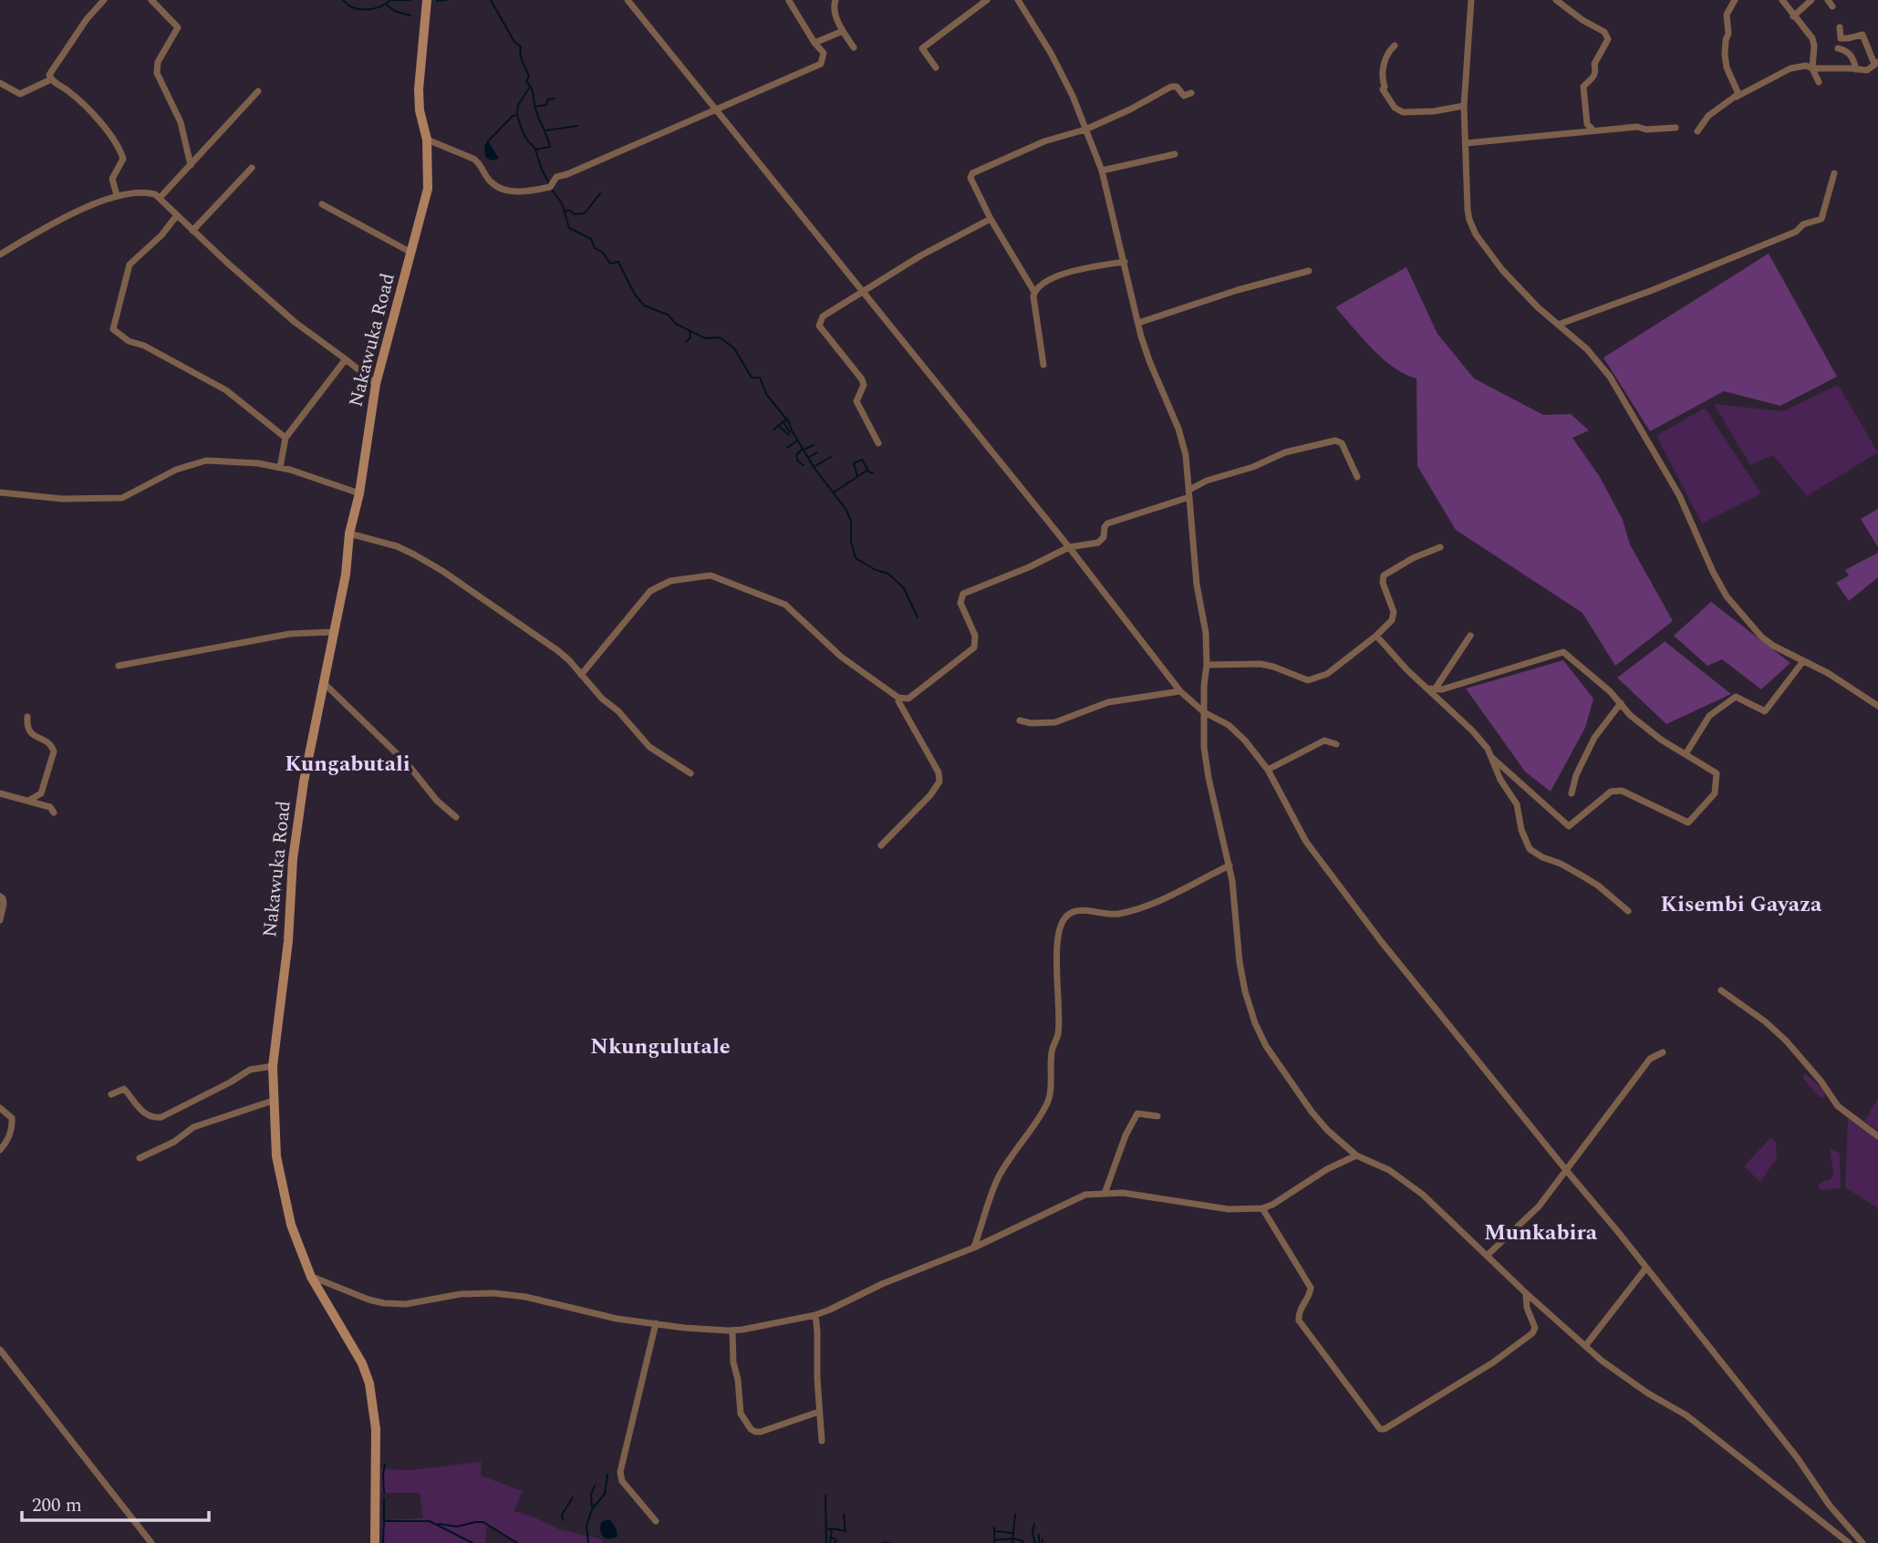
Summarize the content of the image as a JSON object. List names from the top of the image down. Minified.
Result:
{"streets":{"main road":["Nakawuka Road"]},"districts":["Kungabutali","Kisembi Gayaza","Nkungulutale","Munkabira"],"scale_bar":"200 m"}
